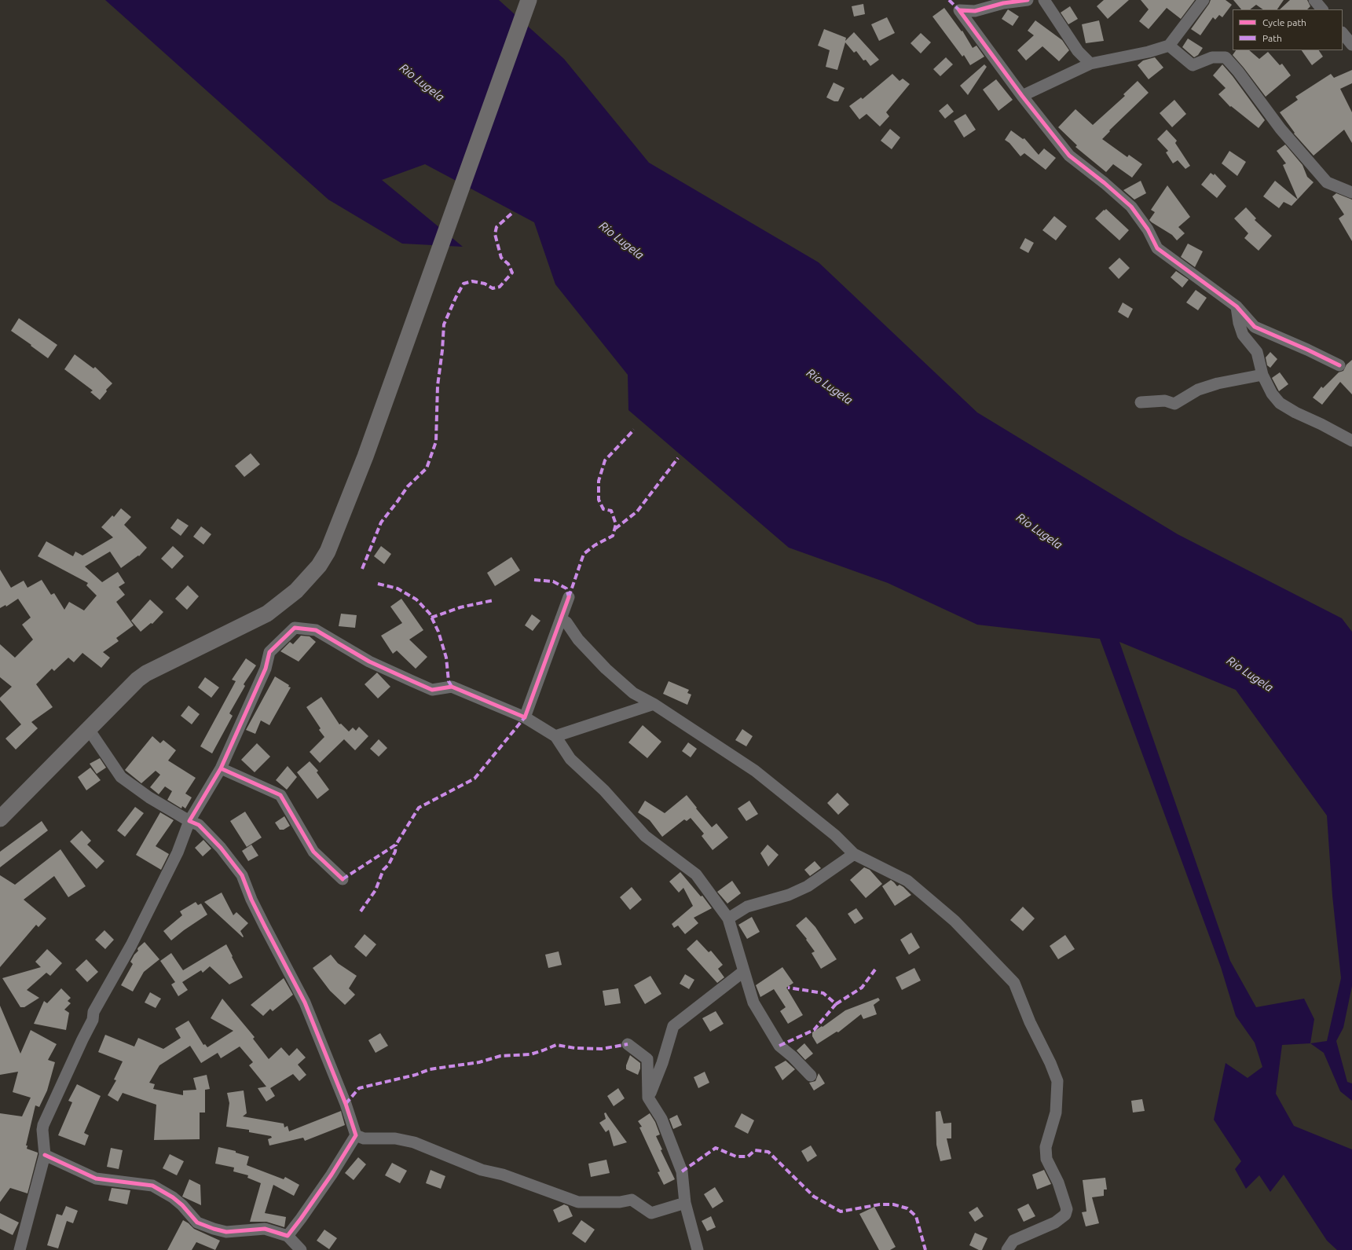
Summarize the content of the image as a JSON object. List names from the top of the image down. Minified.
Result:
{"water":["Rio Lugela"],"legend":["Cycle path","Path"]}
